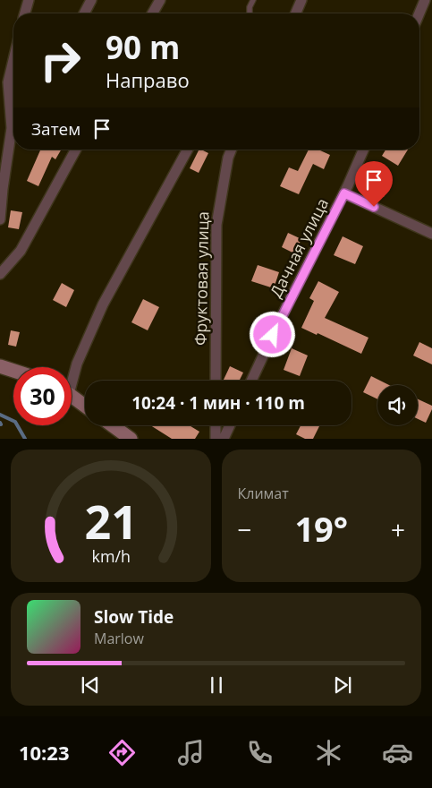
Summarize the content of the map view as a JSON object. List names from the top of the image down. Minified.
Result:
{"streets":{"street":["Дачная улица","Фруктовая улица"]},"page":{"turn":["90 m","Направо"],"then":"Затем","limit":"30","trip":"10:24 · 1 мин · 110 m","tile":"Климат","heat":["−","19°","+"],"song":["Slow Tide","Marlow"],"tabs":"10:23","gauge":["21","km/h"]}}
